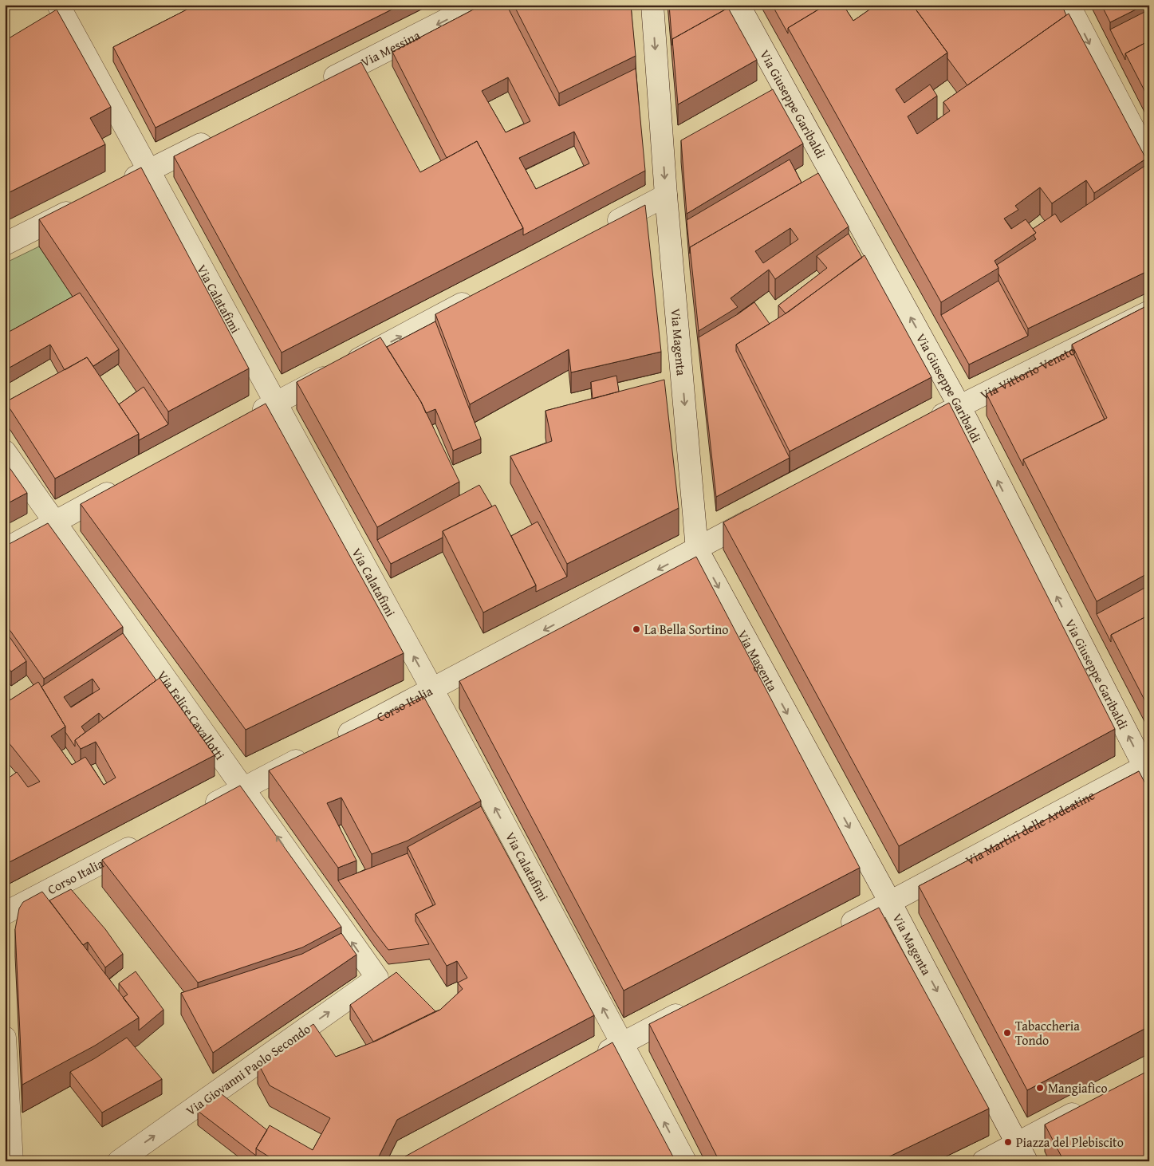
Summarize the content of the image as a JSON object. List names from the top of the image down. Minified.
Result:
{"streets":{"street":["Via Messina","Via Giuseppe Garibaldi","Via Calatafimi","Via Magenta","Via Vittorio Veneto","Corso Italia","Via Felice Cavallotti","Via Martiri delle Ardeatine","Via Giovanni Paolo Secondo"]},"crossings":[["Via Giuseppe Garibaldi","Via Vittorio Veneto"],["Via Giuseppe Garibaldi","Via Martiri delle Ardeatine"],["Via Calatafimi","Corso Italia"],["Via Magenta","Corso Italia"],["Via Magenta","Via Martiri delle Ardeatine"],["Via Felice Cavallotti","Via Giovanni Paolo Secondo"]],"one_way":["Via Messina","Via Giuseppe Garibaldi","Via Calatafimi","Via Magenta","Corso Italia","Via Felice Cavallotti","Via Giovanni Paolo Secondo"],"places":["La Bella Sortino","Tabaccheria Tondo","Mangiafico","Piazza del Plebiscito"]}
